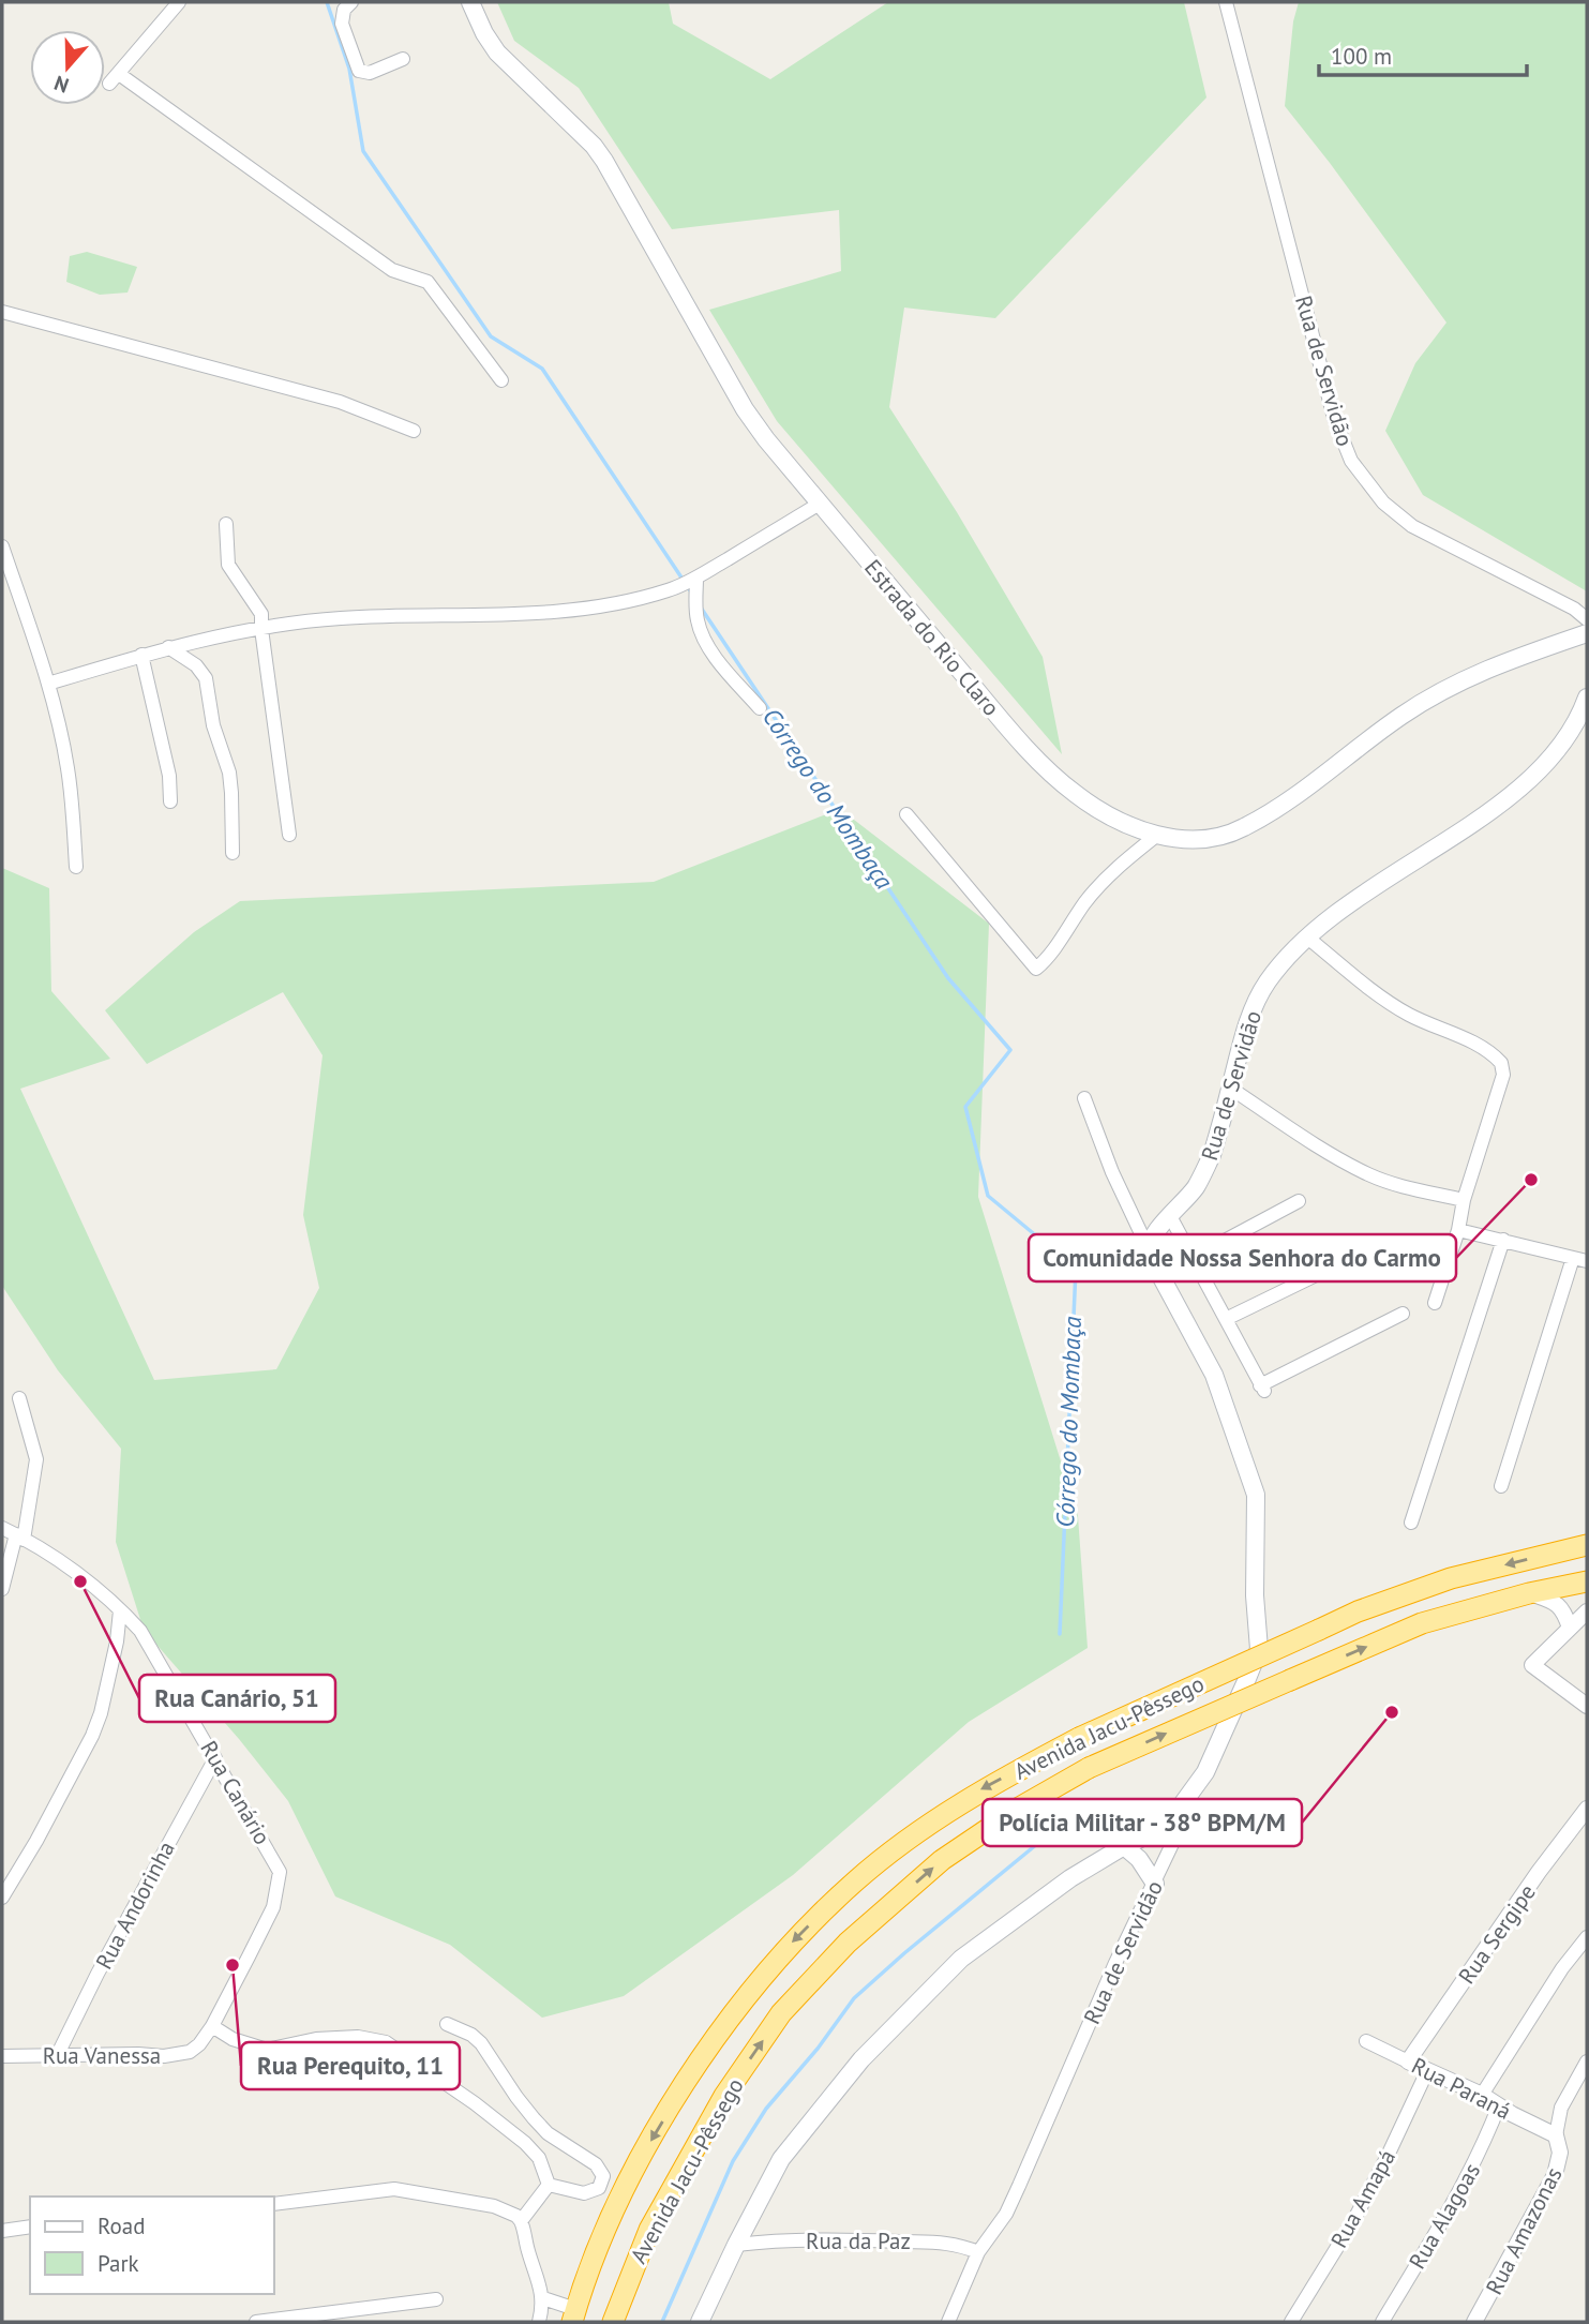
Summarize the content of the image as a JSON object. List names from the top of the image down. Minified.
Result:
{"streets":{"highway":["Avenida Jacu-Pêssego"],"main road":["Rua de Servidão","Estrada do Rio Claro"],"street":["Rua Canário","Rua Andorinha","Rua Sergipe","Rua Vanessa","Rua Paraná","Rua Amapá","Rua Alagoas","Rua Amazonas","Rua da Paz"]},"crossings":[["Rua de Servidão","Rua da Paz"],["Rua Canário","Rua Andorinha"],["Rua Canário","Rua Vanessa"],["Rua Andorinha","Rua Vanessa"],["Rua Sergipe","Rua Paraná"],["Rua Paraná","Rua Amapá"],["Rua Paraná","Rua Alagoas"],["Rua Paraná","Rua Amazonas"]],"water":["Córrego do Mombaça"],"places":["Comunidade Nossa Senhora do Carmo","Rua Canário, 51","Polícia Militar - 38º BPM/M","Rua Perequito, 11"],"legend":["Road","Park"],"scale_bar":"100 m","north":"bottom"}
